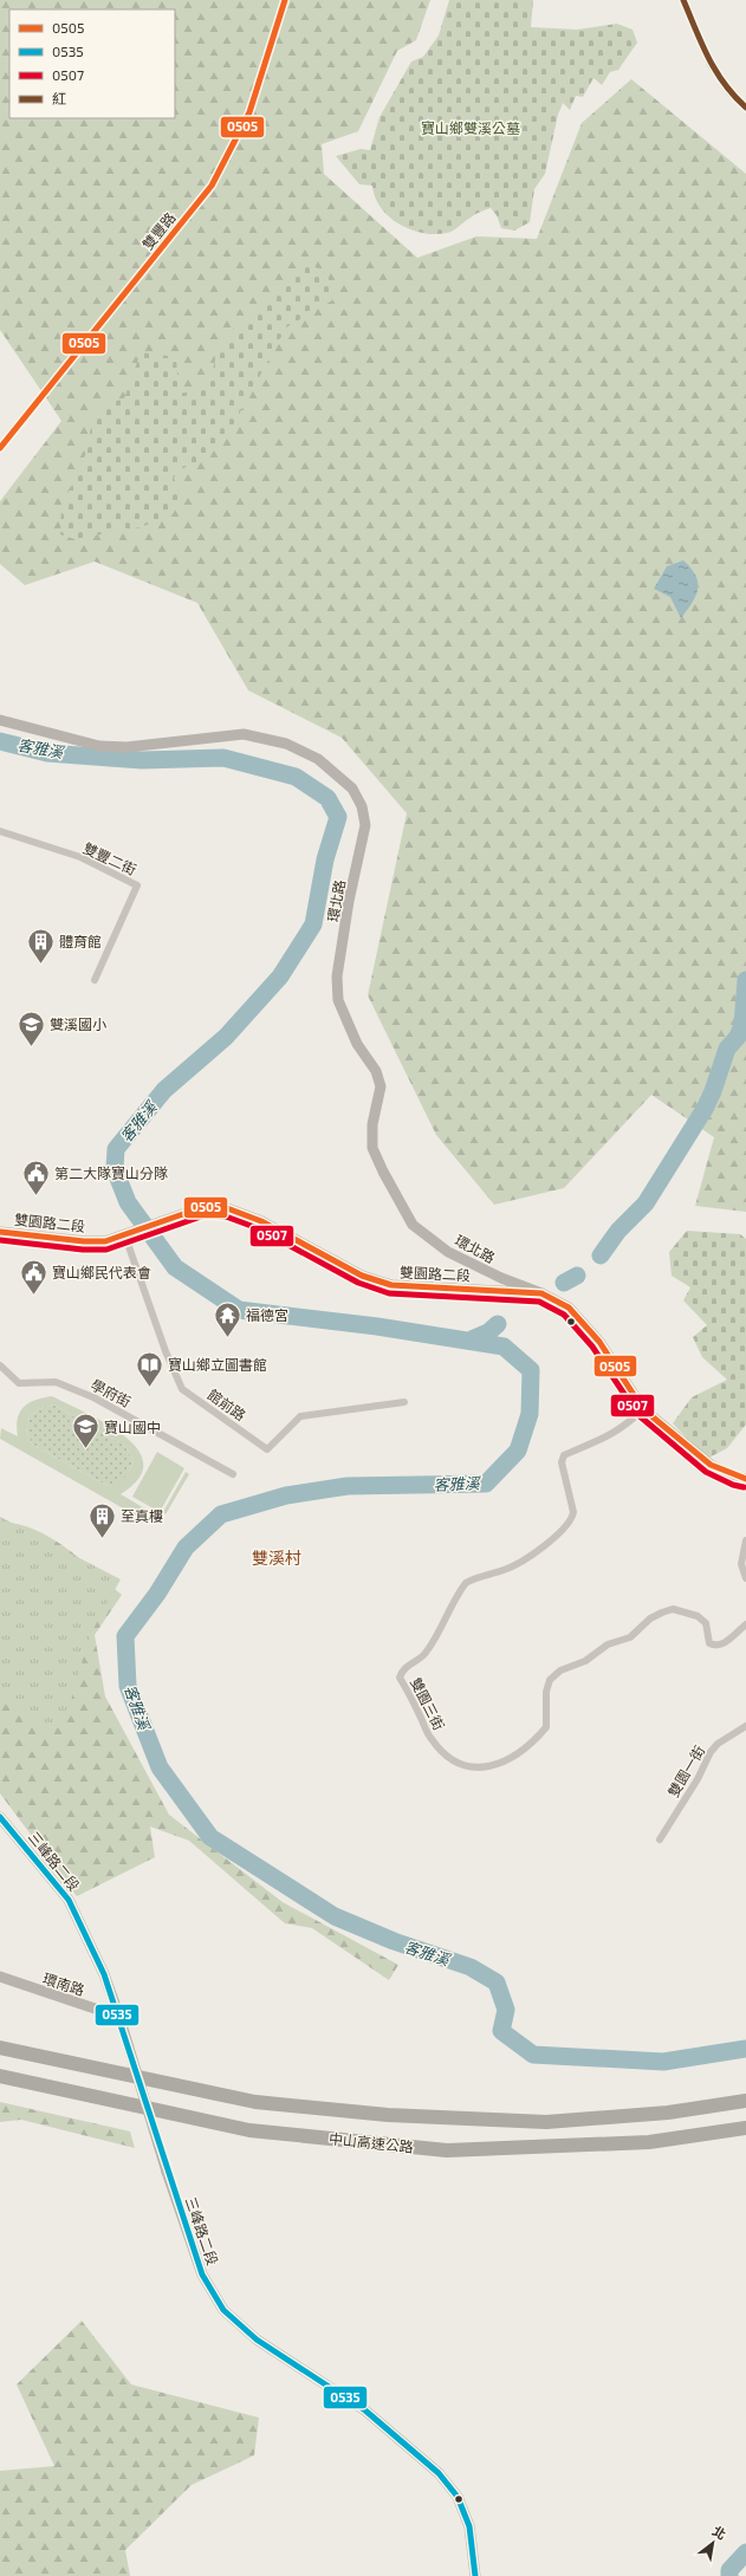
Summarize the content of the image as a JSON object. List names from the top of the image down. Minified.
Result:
{"streets":{"highway":["中山高速公路"],"street":["雙豐路","雙豐二街","環北路","雙園路二段","學府街","館前路","雙園三街","雙園一街","三峰路二段","環南路"]},"crossings":[["環北路","雙園路二段"],["雙園路二段","館前路"],["雙園路二段","雙園三街"],["三峰路二段","環南路"]],"districts":["雙溪村"],"water":["客雅溪"],"parks":["寶山鄉雙溪公墓"],"places":{"building":["體育館","至真樓"],"school or university":["雙溪國小","寶山國中"],"public building":["第二大隊寶山分隊","寶山鄉民代表會"],"temple":["福德宮"],"library":["寶山鄉立圖書館"]},"lines":["transit line 0505","transit line 紅","transit line 0507","transit line 0535"],"legend":["0505","0535","0507","紅"],"north":"top right"}
